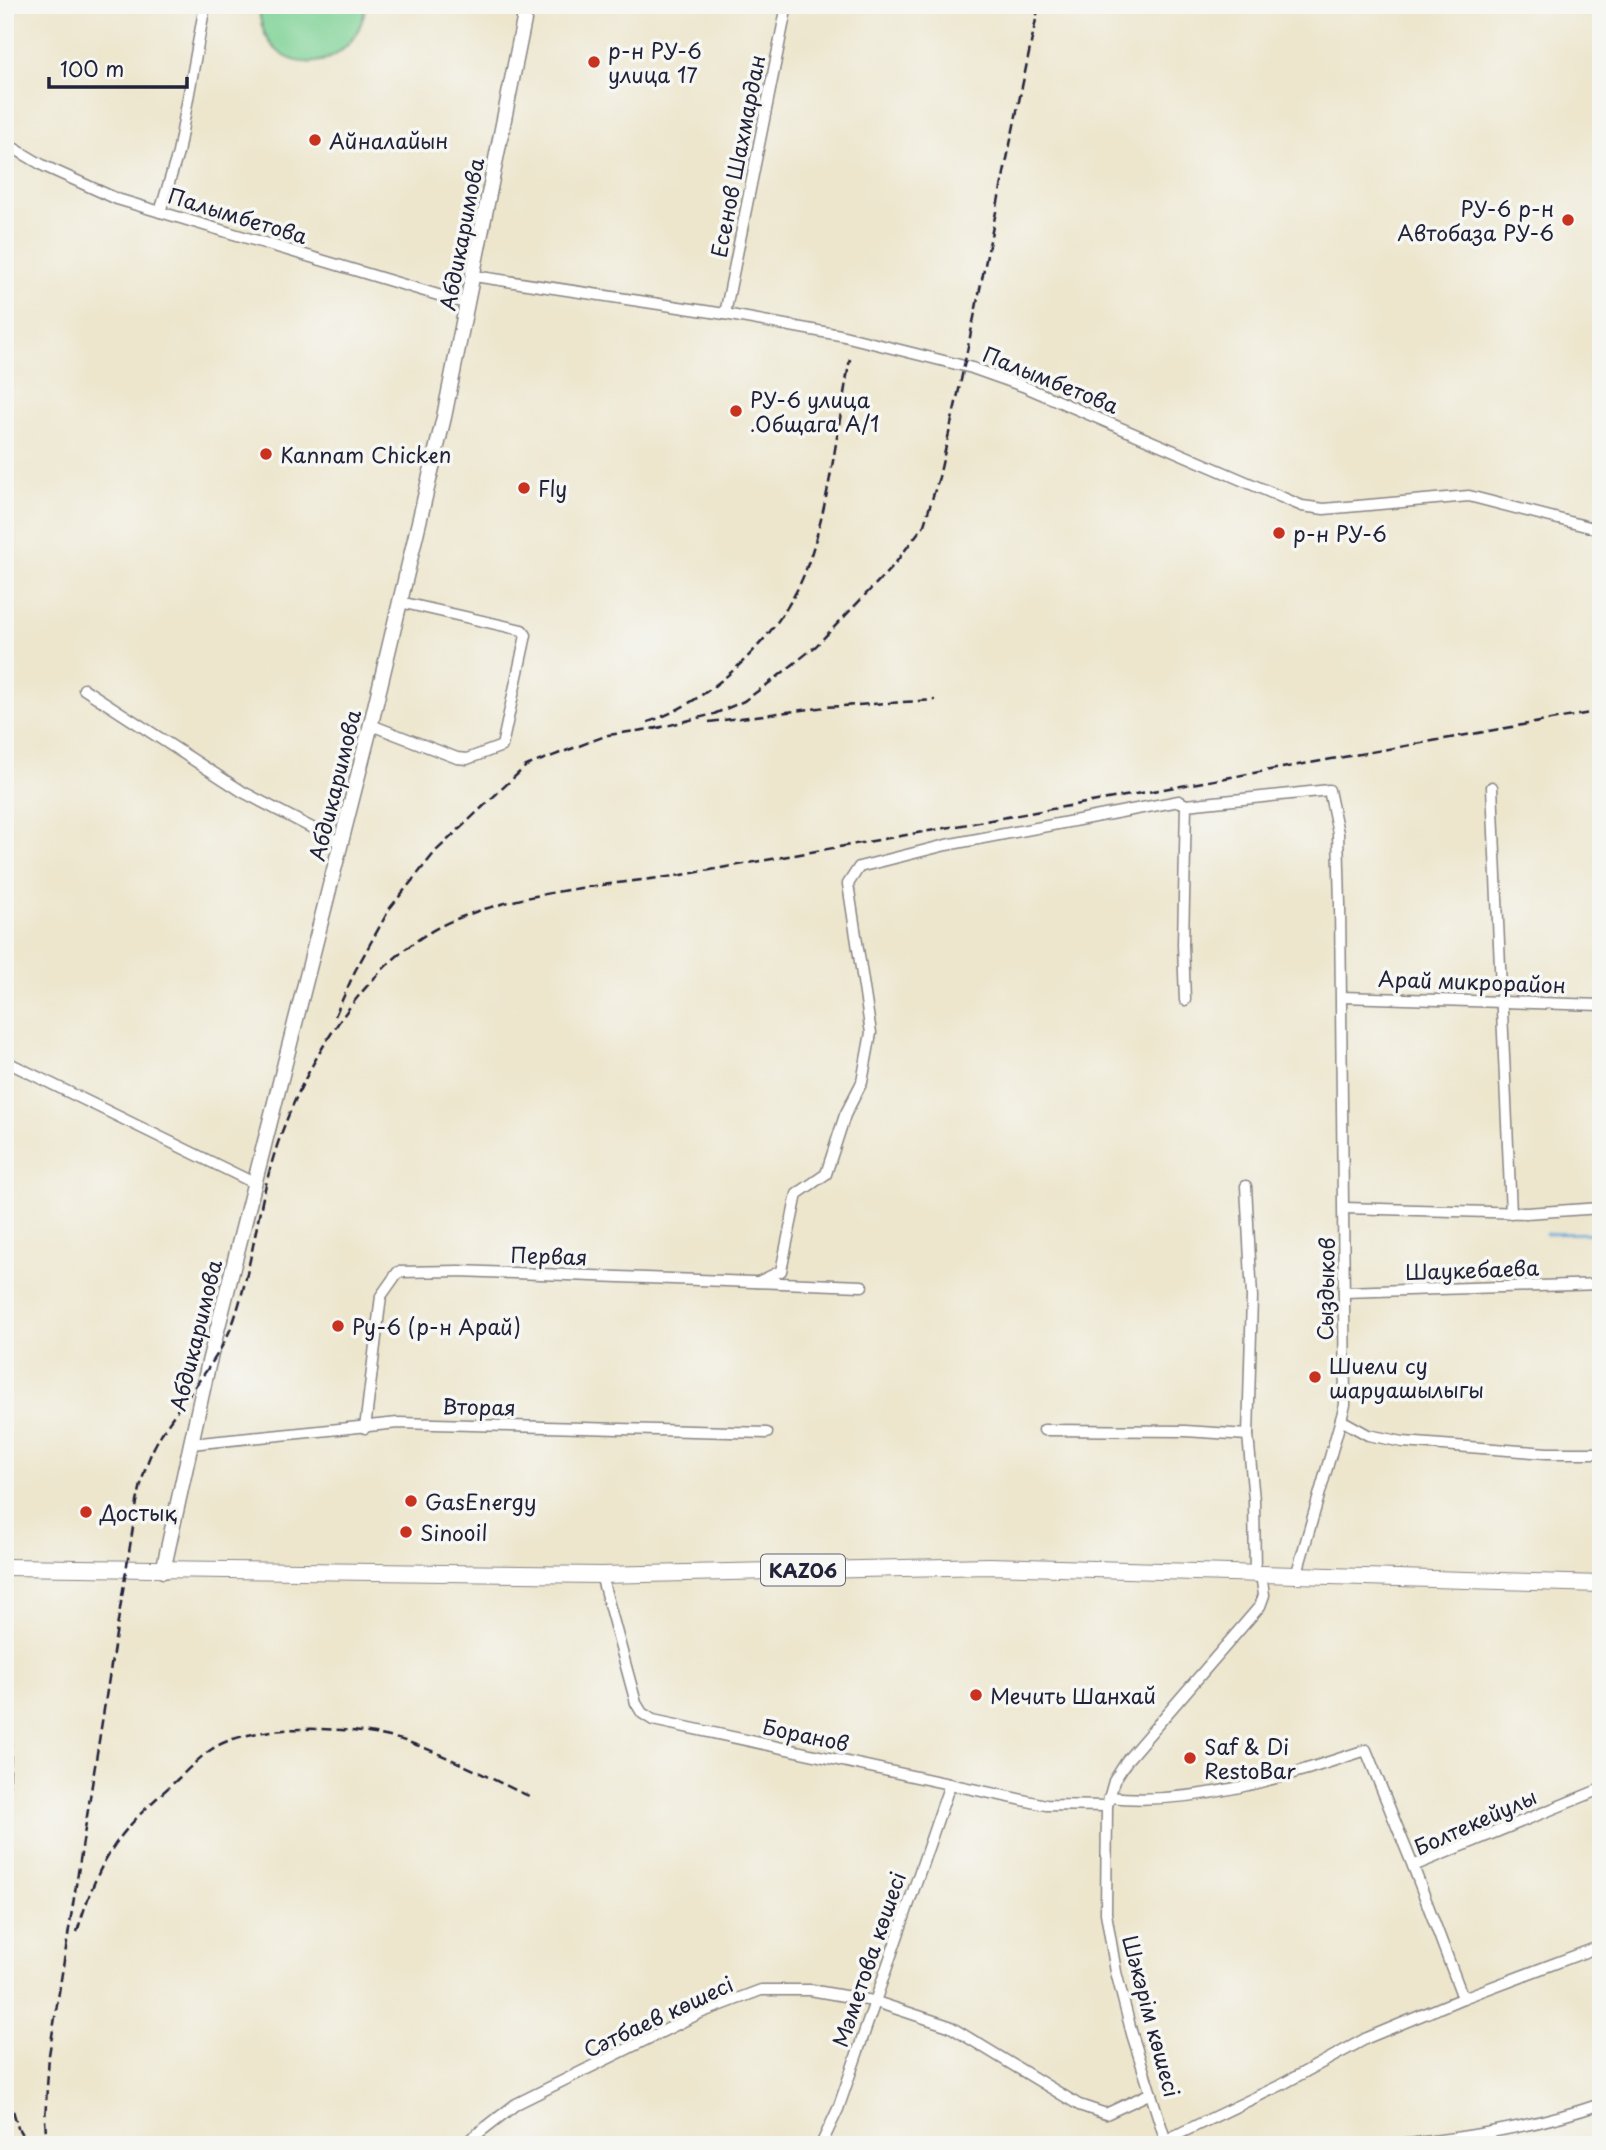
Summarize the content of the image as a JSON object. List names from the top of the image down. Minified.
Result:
{"streets":{"main road":["Абдикаримова","KАZ06"],"street":["Есенов Шахмардан","Палымбетова","Арай микрорайон","Первая","Шаукебаева","Сыздыков","Вторая","Боранов","Болтекейулы","Мәметова көшесі","Сәтбаев көшесі","Шәкәрім көшесі"]},"crossings":[["Есенов Шахмардан","Палымбетова"],["Палымбетова","Абдикаримова"],["Абдикаримова","Вторая"],["Абдикаримова","KАZ06"],["Арай микрорайон","Сыздыков"],["Первая","Вторая"],["Шаукебаева","Сыздыков"],["Сыздыков","KАZ06"],["KАZ06","Боранов"],["KАZ06","Шәкәрім көшесі"],["Боранов","Болтекейулы"],["Боранов","Мәметова көшесі"],["Боранов","Шәкәрім көшесі"],["Мәметова көшесі","Сәтбаев көшесі"],["Сәтбаев көшесі","Шәкәрім көшесі"]],"places":["р-н РУ-6 улица 17","Айналайын","РУ-6 р-н Автобаза РУ-6","РУ-6 улица .Общага А/1","Kannam Chicken","Fly","р-н РУ-6","Ру-6 (р-н Арай)","Шиели су шаруашылыгы","GasEnergy","Достық","Sinooil","Мечить Шанхай","Saf & Di RestoBar"],"scale_bar":"100 m"}
